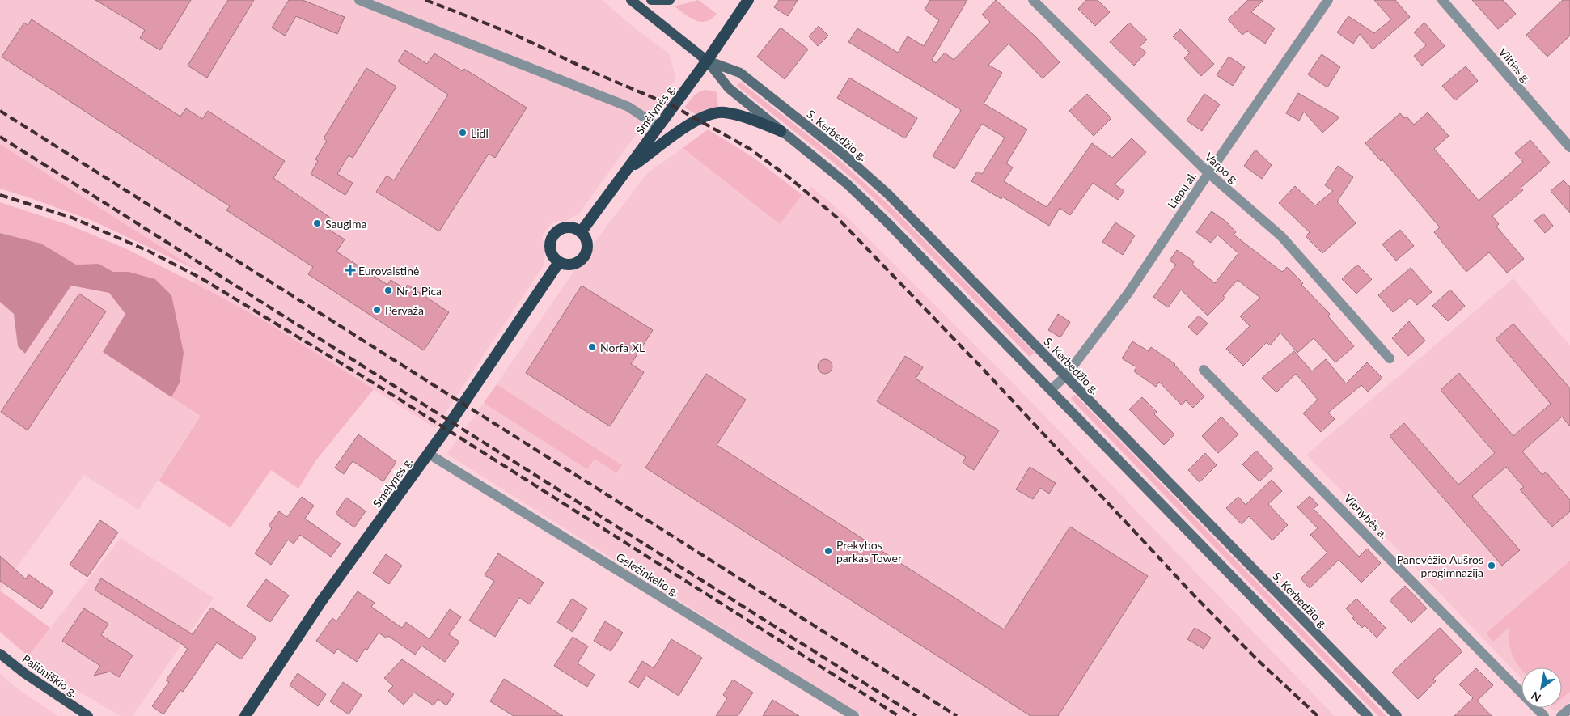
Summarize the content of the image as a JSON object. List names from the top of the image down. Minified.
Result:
{"streets":{"highway":["Smėlynės g."],"main road":["S. Kerbedžio g.","Paliūniškio g."],"street":["Vilties g.","Varpo g.","Liepų al.","Vienybės a.","Geležinkelio g."]},"crossings":[["Smėlynės g.","S. Kerbedžio g."],["Smėlynės g.","Geležinkelio g."],["S. Kerbedžio g.","Liepų al."],["Varpo g.","Liepų al."]],"places":{"other":["Lidl","Saugima","Nr 1 Pica","Pervaža","Norfa XL","Prekybos parkas Tower","Panevėžio Aušros progimnazija"],"health":["Eurovaistinė"]},"north":"bottom left"}
